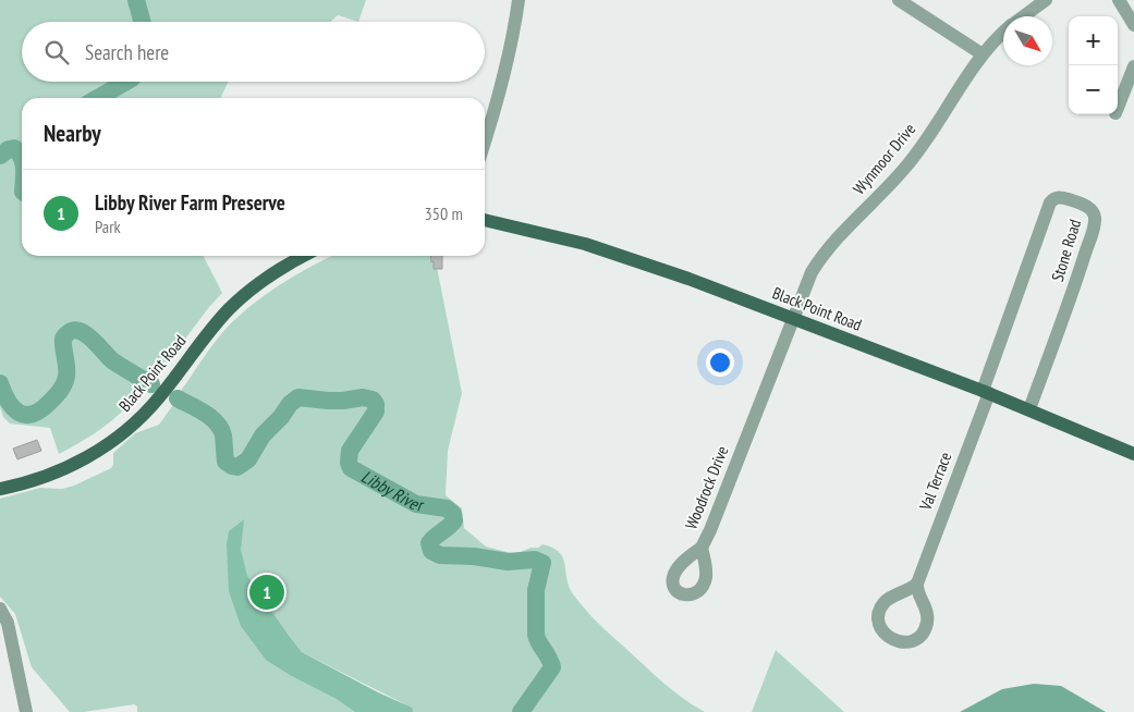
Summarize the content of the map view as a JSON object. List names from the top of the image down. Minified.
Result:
{"streets":{"main road":["Black Point Road"],"street":["Wynmoor Drive","Stone Road","Val Terrace","Woodrock Drive"]},"crossings":[["Wynmoor Drive","Black Point Road"],["Wynmoor Drive","Woodrock Drive"],["Stone Road","Black Point Road"],["Stone Road","Val Terrace"],["Black Point Road","Val Terrace"],["Black Point Road","Woodrock Drive"]],"water":["Libby River"],"north":"bottom right","page":{"map_buttons":["+","−"],"search":"Search here","heading":"Nearby","list":[{"mark":"1","name":"Libby River Farm Preserve","note":"Park","value":"350 m"}],"pins":"1"}}
